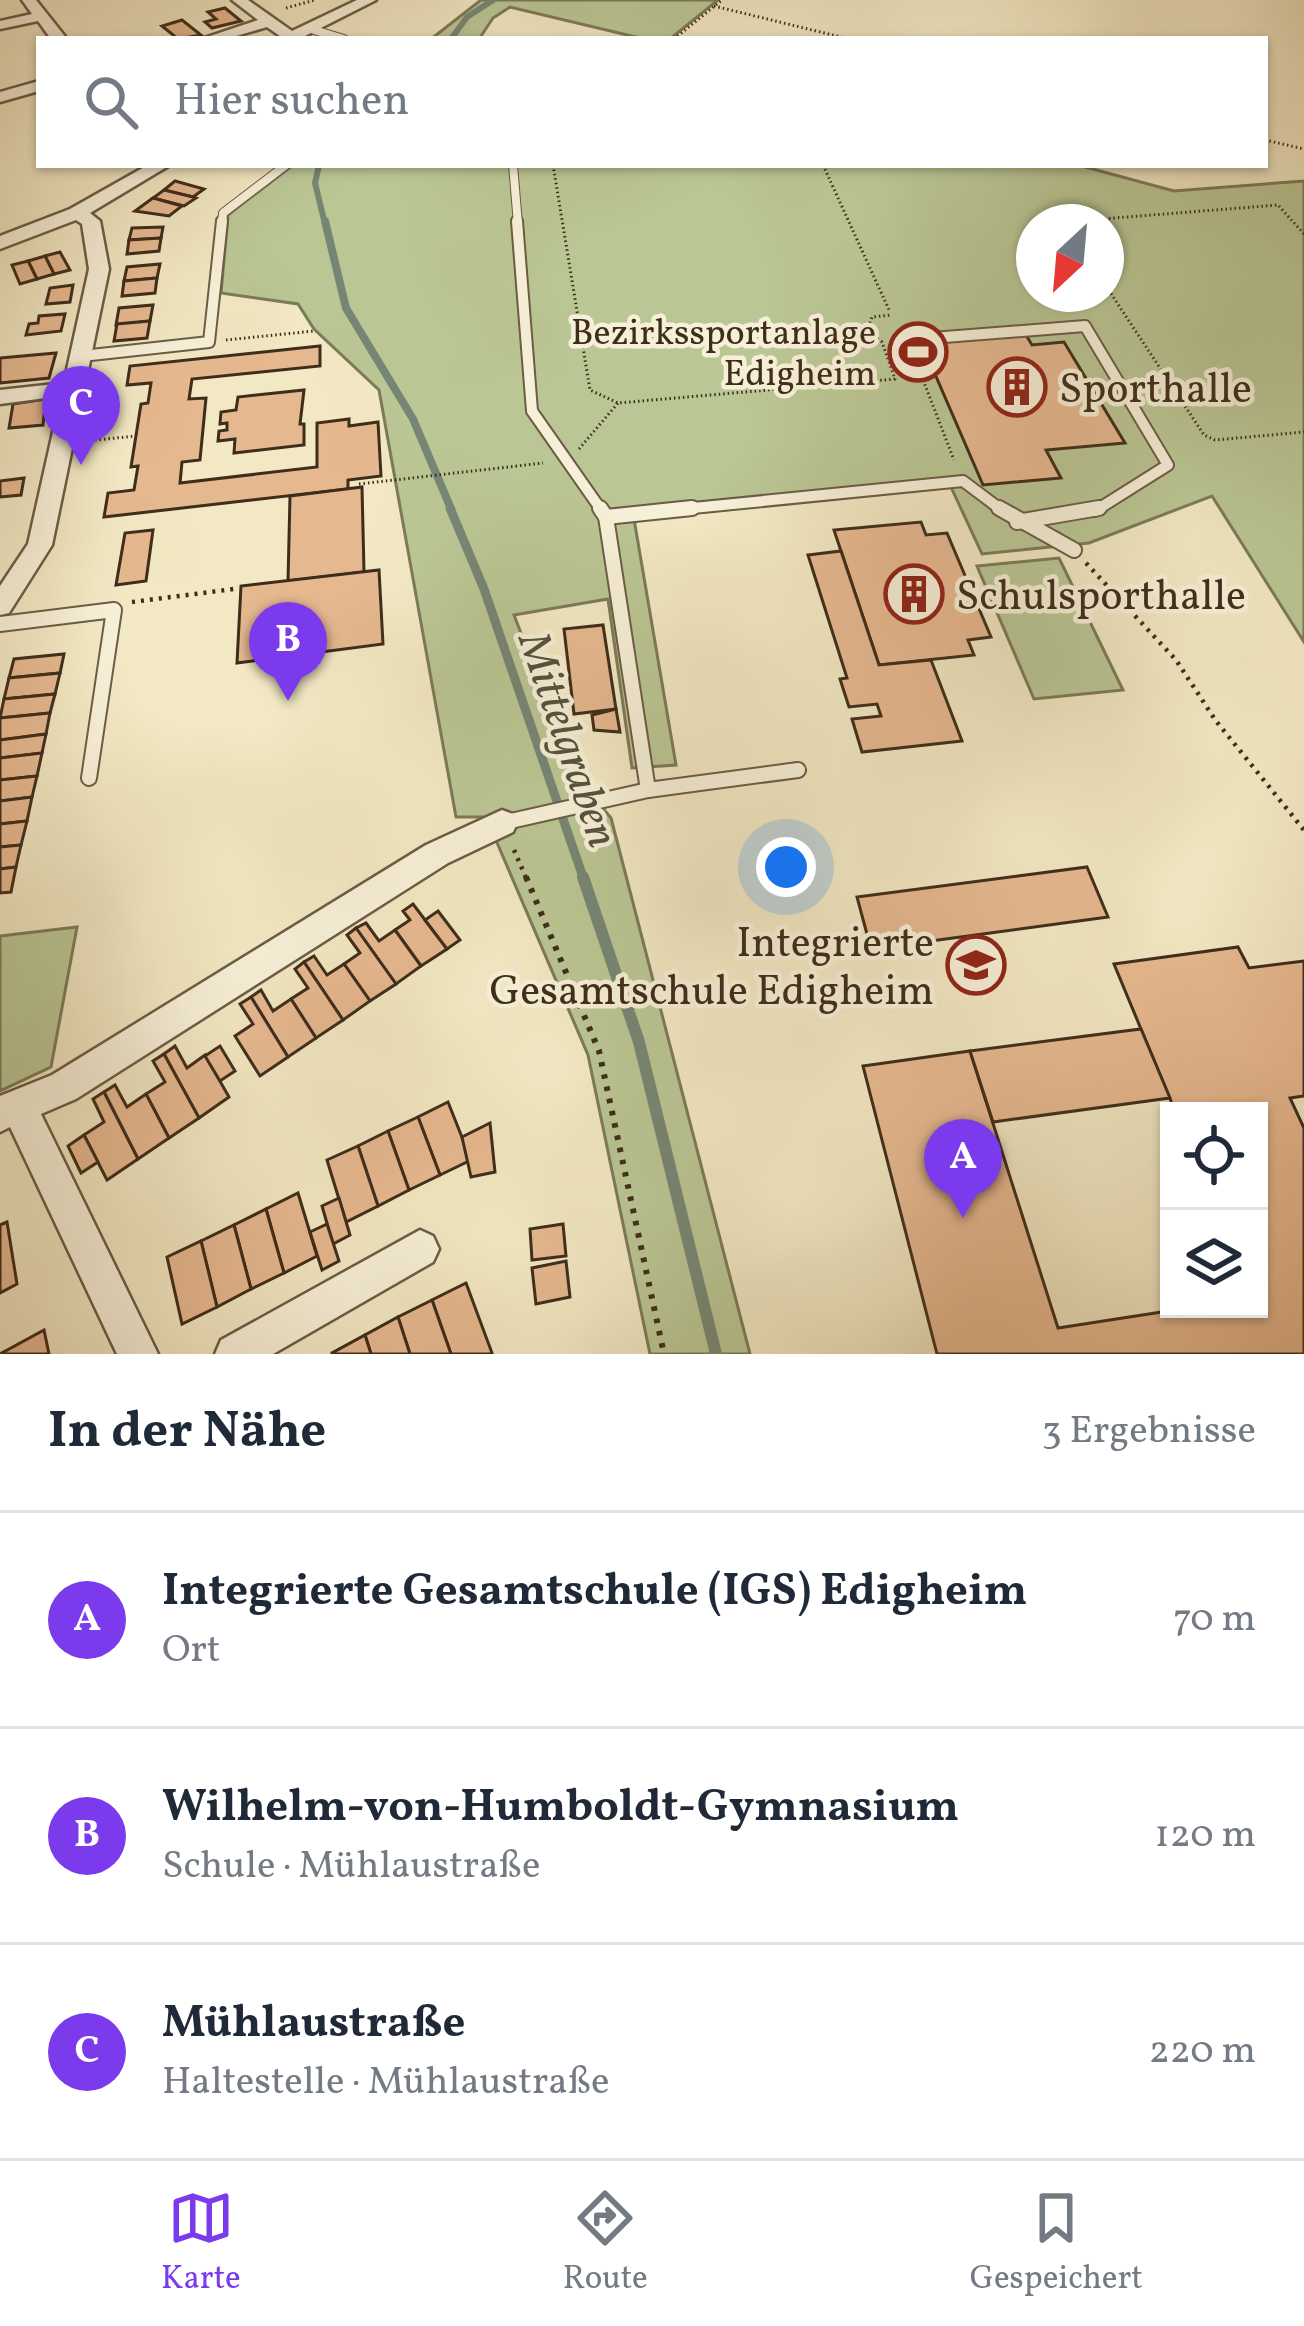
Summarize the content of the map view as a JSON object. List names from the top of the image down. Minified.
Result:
{"water":["Mittelgraben"],"places":{"sports":["Bezirkssportanlage Edigheim"],"building":["Sporthalle","Schulsporthalle"],"school or university":["Integrierte Gesamtschule Edigheim"]},"north":"bottom left","page":{"search":"Hier suchen","pins":["C","B","A"],"heading":["In der Nähe","3 Ergebnisse"],"list":[{"mark":"A","name":"Integrierte Gesamtschule (IGS) Edigheim","note":"Ort","value":"70 m"},{"mark":"B","name":"Wilhelm-von-Humboldt-Gymnasium","note":"Schule · Mühlaustraße","value":"120 m"},{"mark":"C","name":"Mühlaustraße","note":"Haltestelle · Mühlaustraße","value":"220 m"}],"nav":["Karte","Route","Gespeichert"]}}
